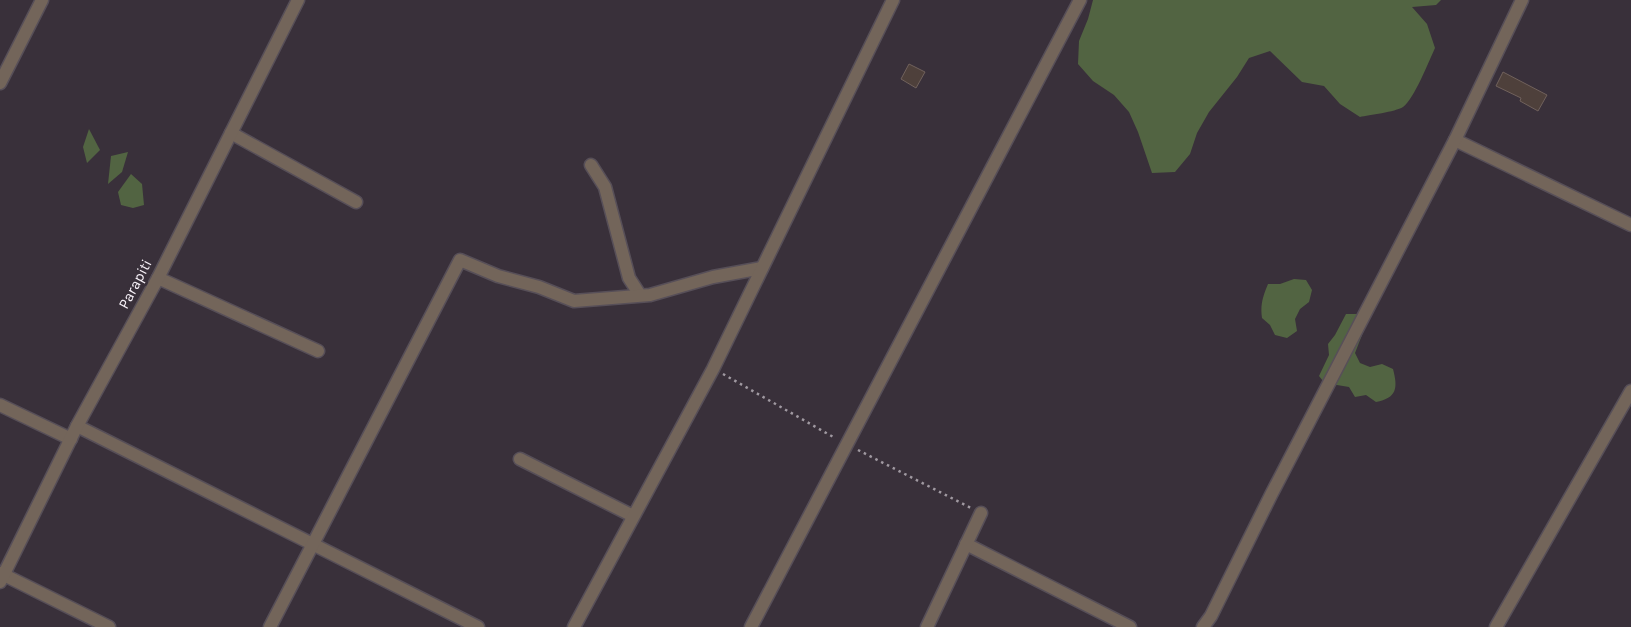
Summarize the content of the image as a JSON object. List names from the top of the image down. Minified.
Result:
{"streets":{"street":["Parapiti"]}}
